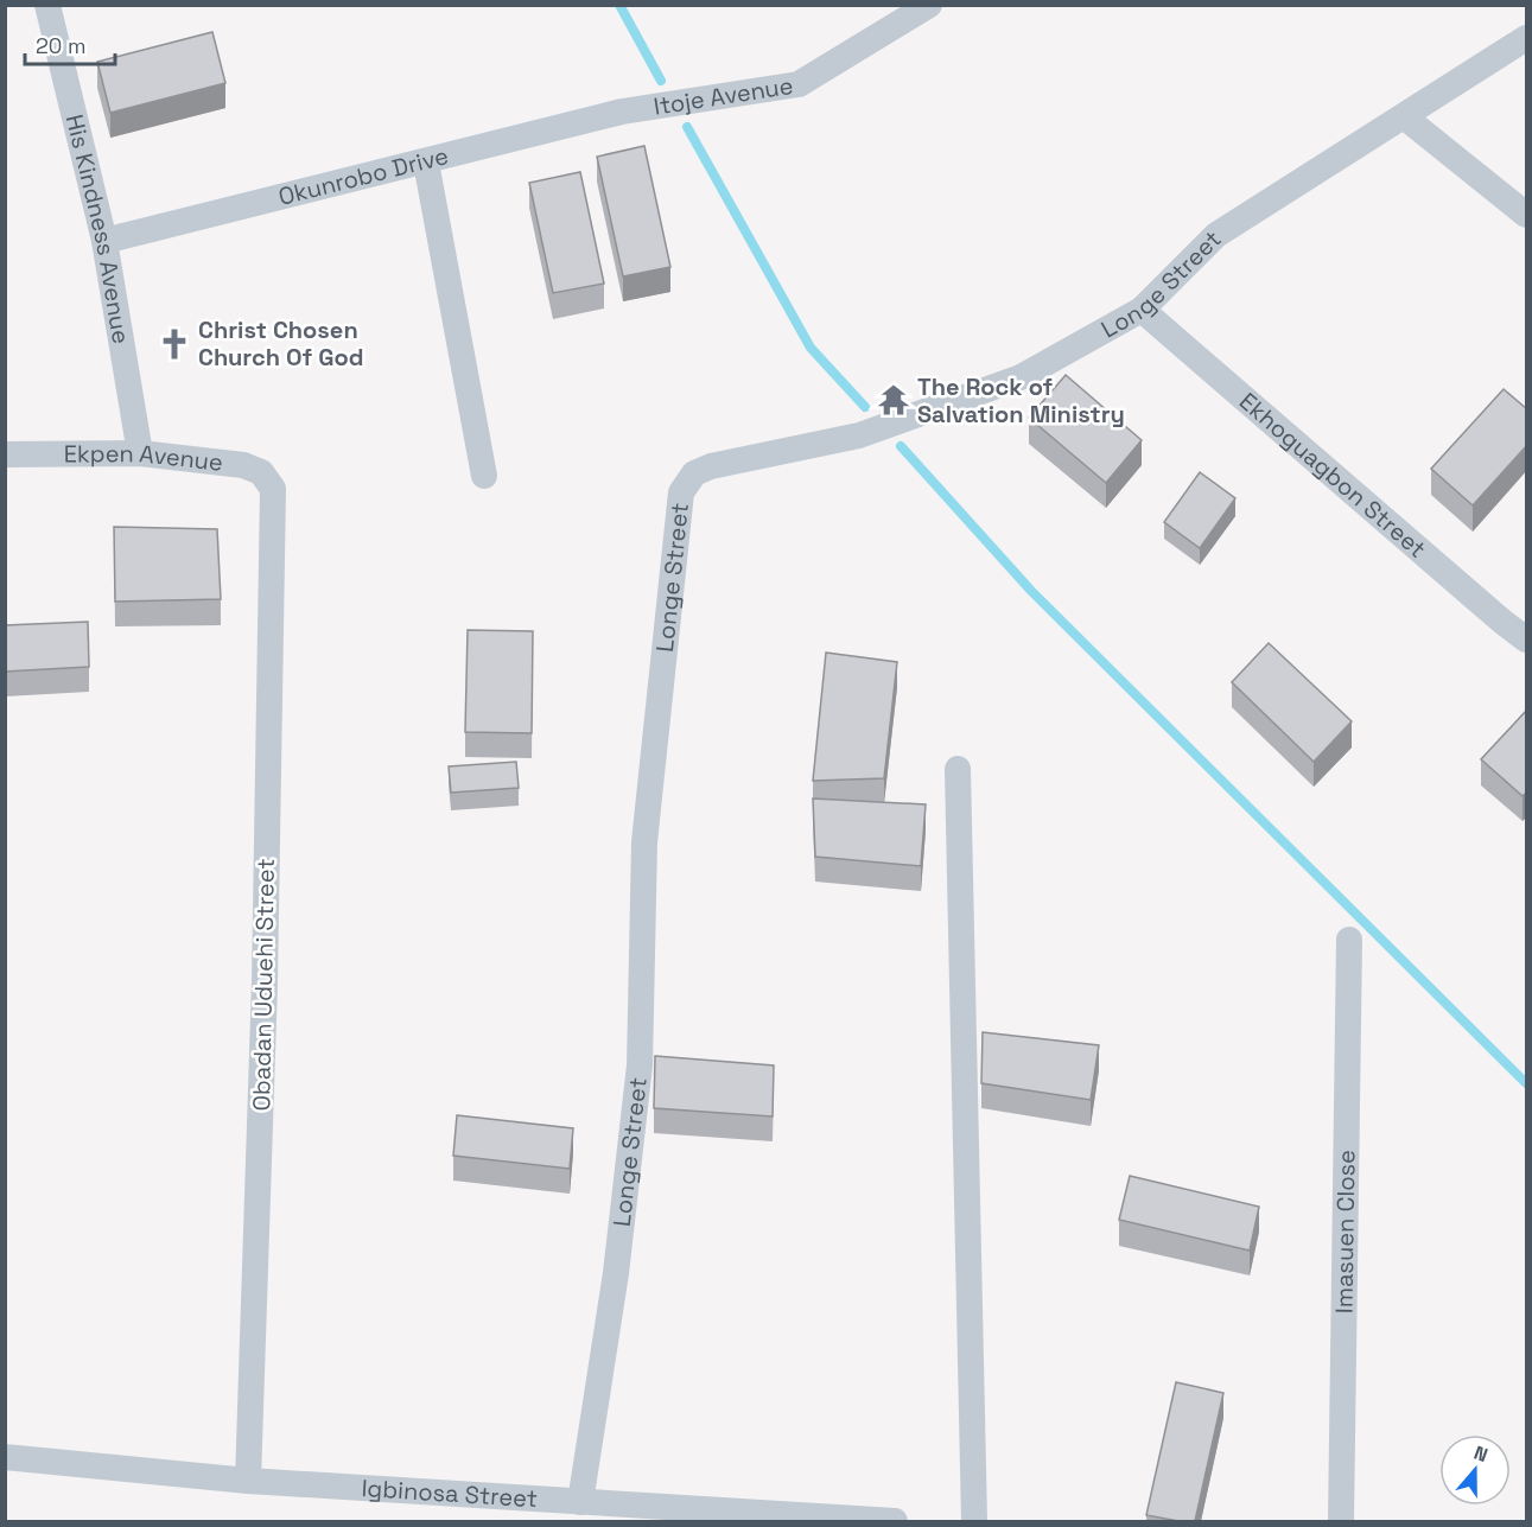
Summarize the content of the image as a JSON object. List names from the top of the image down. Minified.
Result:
{"streets":{"street":["Itoje Avenue","Okunrobo Drive","His Kindness Avenue","Longe Street","Ekpen Avenue","Ekhoguagbon Street","Obadan Uduehi Street","Imasuen Close","Igbinosa Street"]},"crossings":[["Itoje Avenue","Okunrobo Drive"],["Okunrobo Drive","His Kindness Avenue"],["His Kindness Avenue","Ekpen Avenue"],["Longe Street","Ekhoguagbon Street"],["Longe Street","Igbinosa Street"],["Ekpen Avenue","Obadan Uduehi Street"],["Obadan Uduehi Street","Igbinosa Street"]],"places":{"church":["Christ Chosen Church Of God"],"temple":["The Rock of Salvation Ministry"]},"scale_bar":"20 m","north":"top"}
